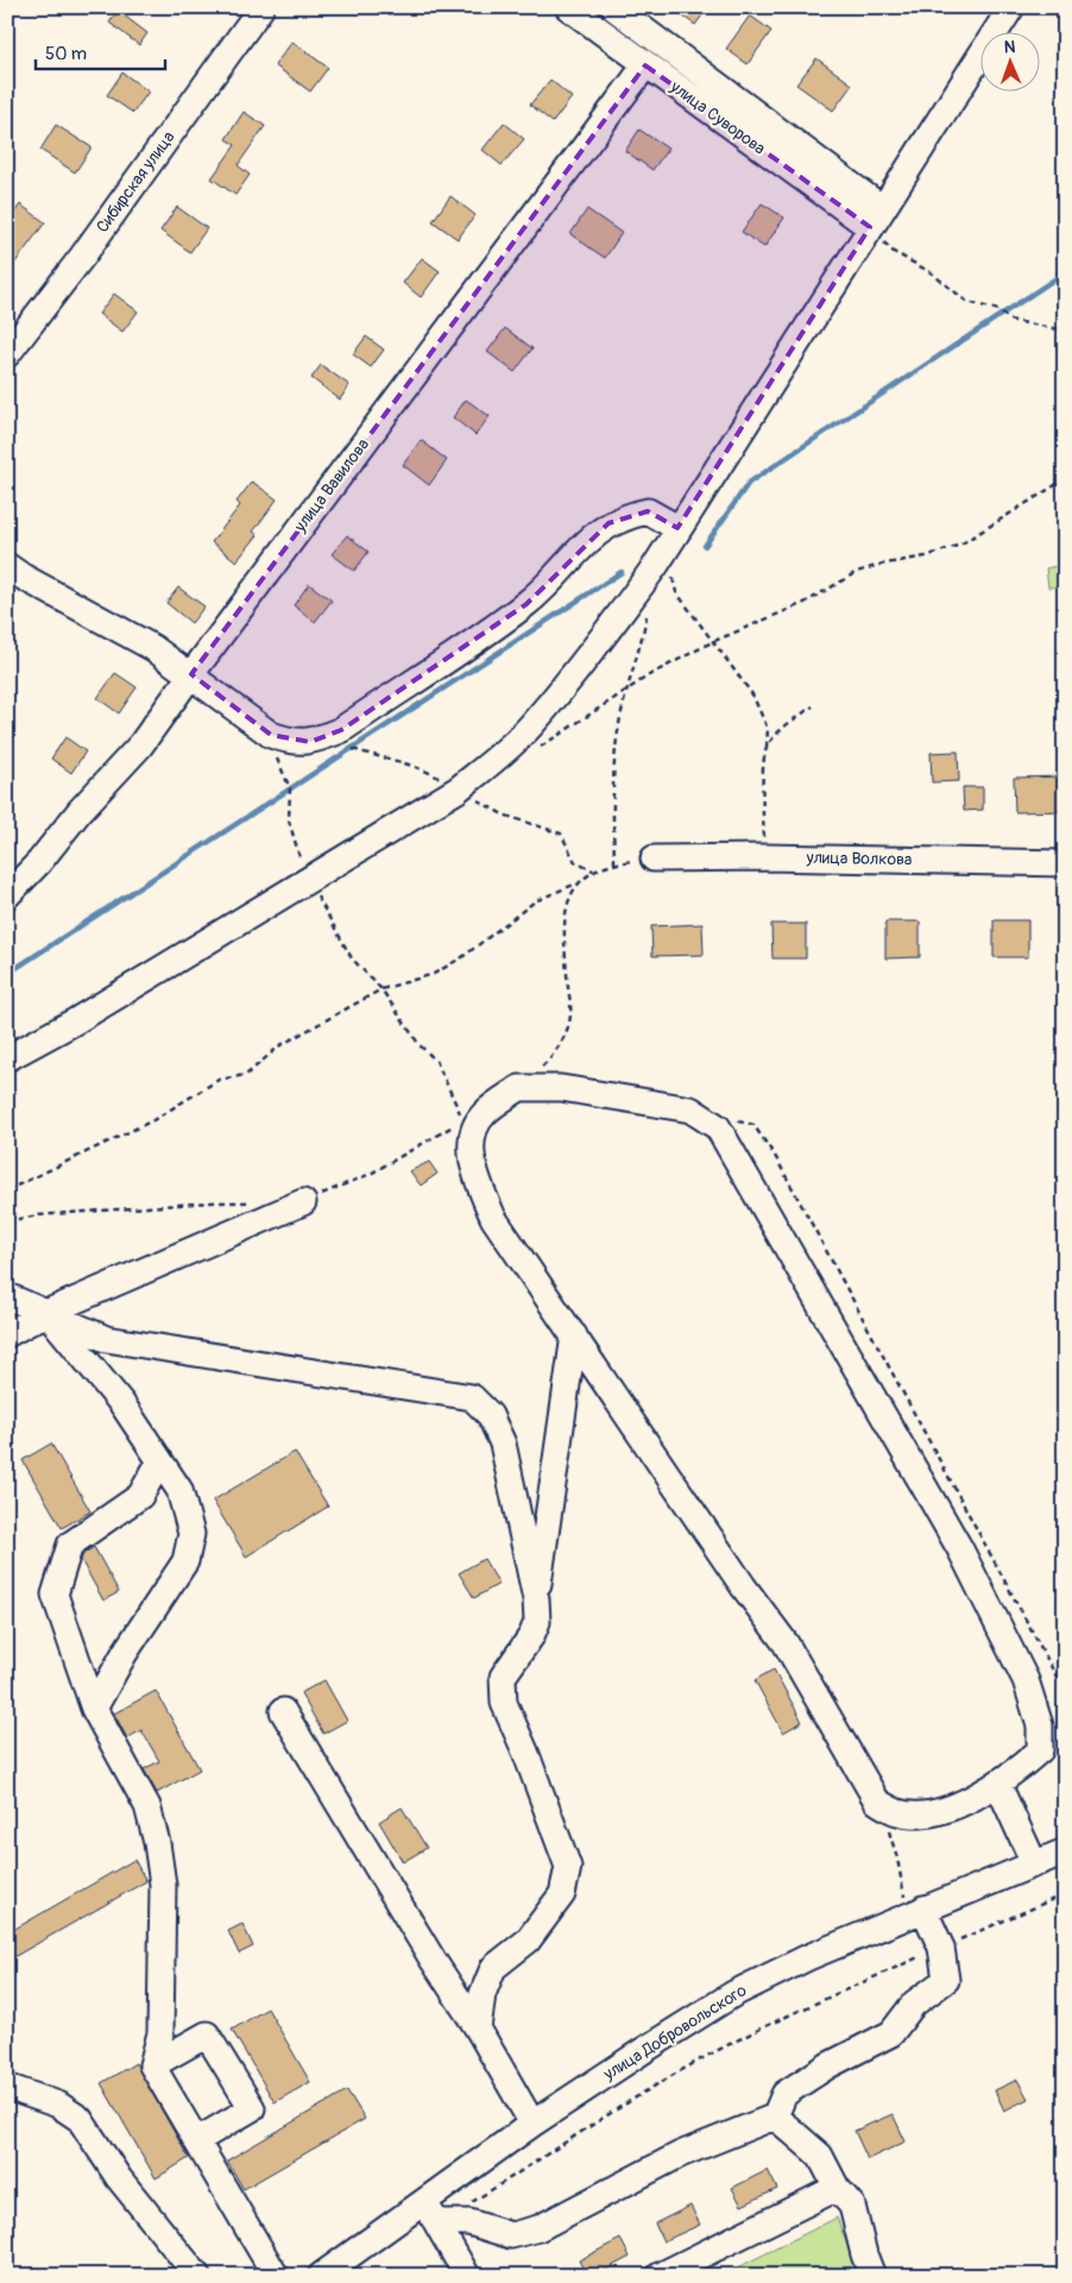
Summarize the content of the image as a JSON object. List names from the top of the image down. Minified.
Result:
{"streets":{"street":["улица Суворова","Сибирская улица","улица Вавилова","улица Волкова","улица Добровольского"]},"crossings":[["улица Суворова","улица Вавилова"]],"scale_bar":"50 m","north":"top"}
